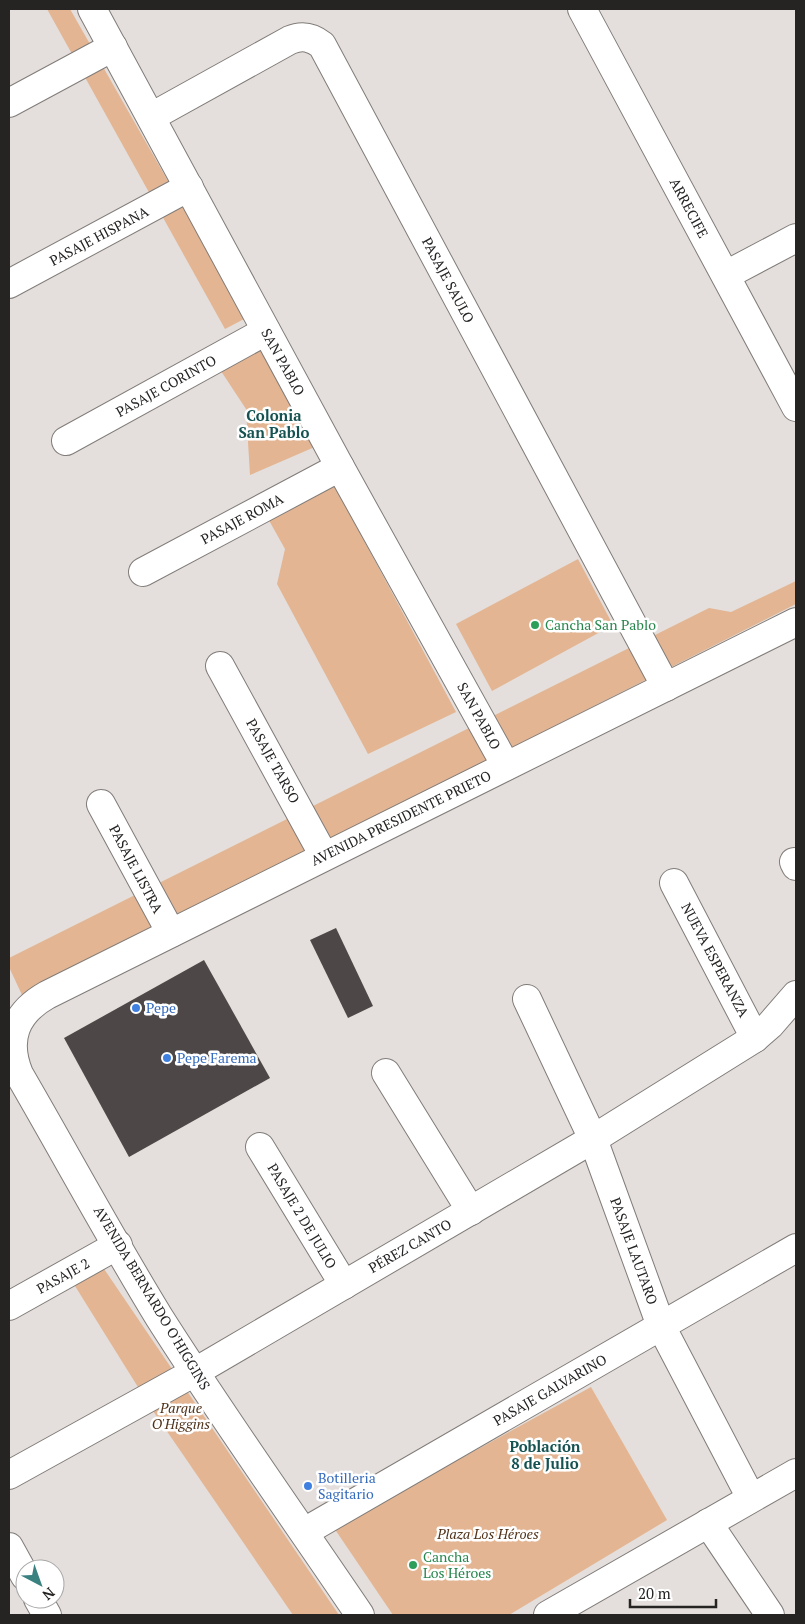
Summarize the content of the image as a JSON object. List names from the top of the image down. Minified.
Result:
{"streets":{"street":["ARRECIFE","PASAJE HISPANA","PASAJE SAULO","SAN PABLO","PASAJE CORINTO","PASAJE ROMA","PASAJE TARSO","AVENIDA PRESIDENTE PRIETO","PASAJE LISTRA","NUEVA ESPERANZA","PASAJE 2 DE JULIO","PÉREZ CANTO","PASAJE LAUTARO","PASAJE 2","AVENIDA BERNARDO O'HIGGINS","PASAJE GALVARINO"]},"crossings":[["PASAJE HISPANA","SAN PABLO"],["PASAJE SAULO","SAN PABLO"],["PASAJE SAULO","AVENIDA PRESIDENTE PRIETO"],["SAN PABLO","PASAJE CORINTO"],["SAN PABLO","PASAJE ROMA"],["SAN PABLO","AVENIDA PRESIDENTE PRIETO"],["PASAJE TARSO","AVENIDA PRESIDENTE PRIETO"],["AVENIDA PRESIDENTE PRIETO","PASAJE LISTRA"],["AVENIDA PRESIDENTE PRIETO","AVENIDA BERNARDO O'HIGGINS"],["NUEVA ESPERANZA","PÉREZ CANTO"],["PASAJE 2 DE JULIO","PÉREZ CANTO"],["PÉREZ CANTO","PASAJE LAUTARO"],["PÉREZ CANTO","AVENIDA BERNARDO O'HIGGINS"],["PASAJE LAUTARO","PASAJE GALVARINO"],["PASAJE 2","AVENIDA BERNARDO O'HIGGINS"],["AVENIDA BERNARDO O'HIGGINS","PASAJE GALVARINO"]],"districts":["Colonia San Pablo","Población 8 de Julio"],"parks":["Parque O'Higgins","Plaza Los Héroes"],"places":["Cancha San Pablo","Pepe","Pepe Farema","Botilleria Sagitario","Cancha Los Héroes"],"scale_bar":"20 m","north":"bottom right"}
